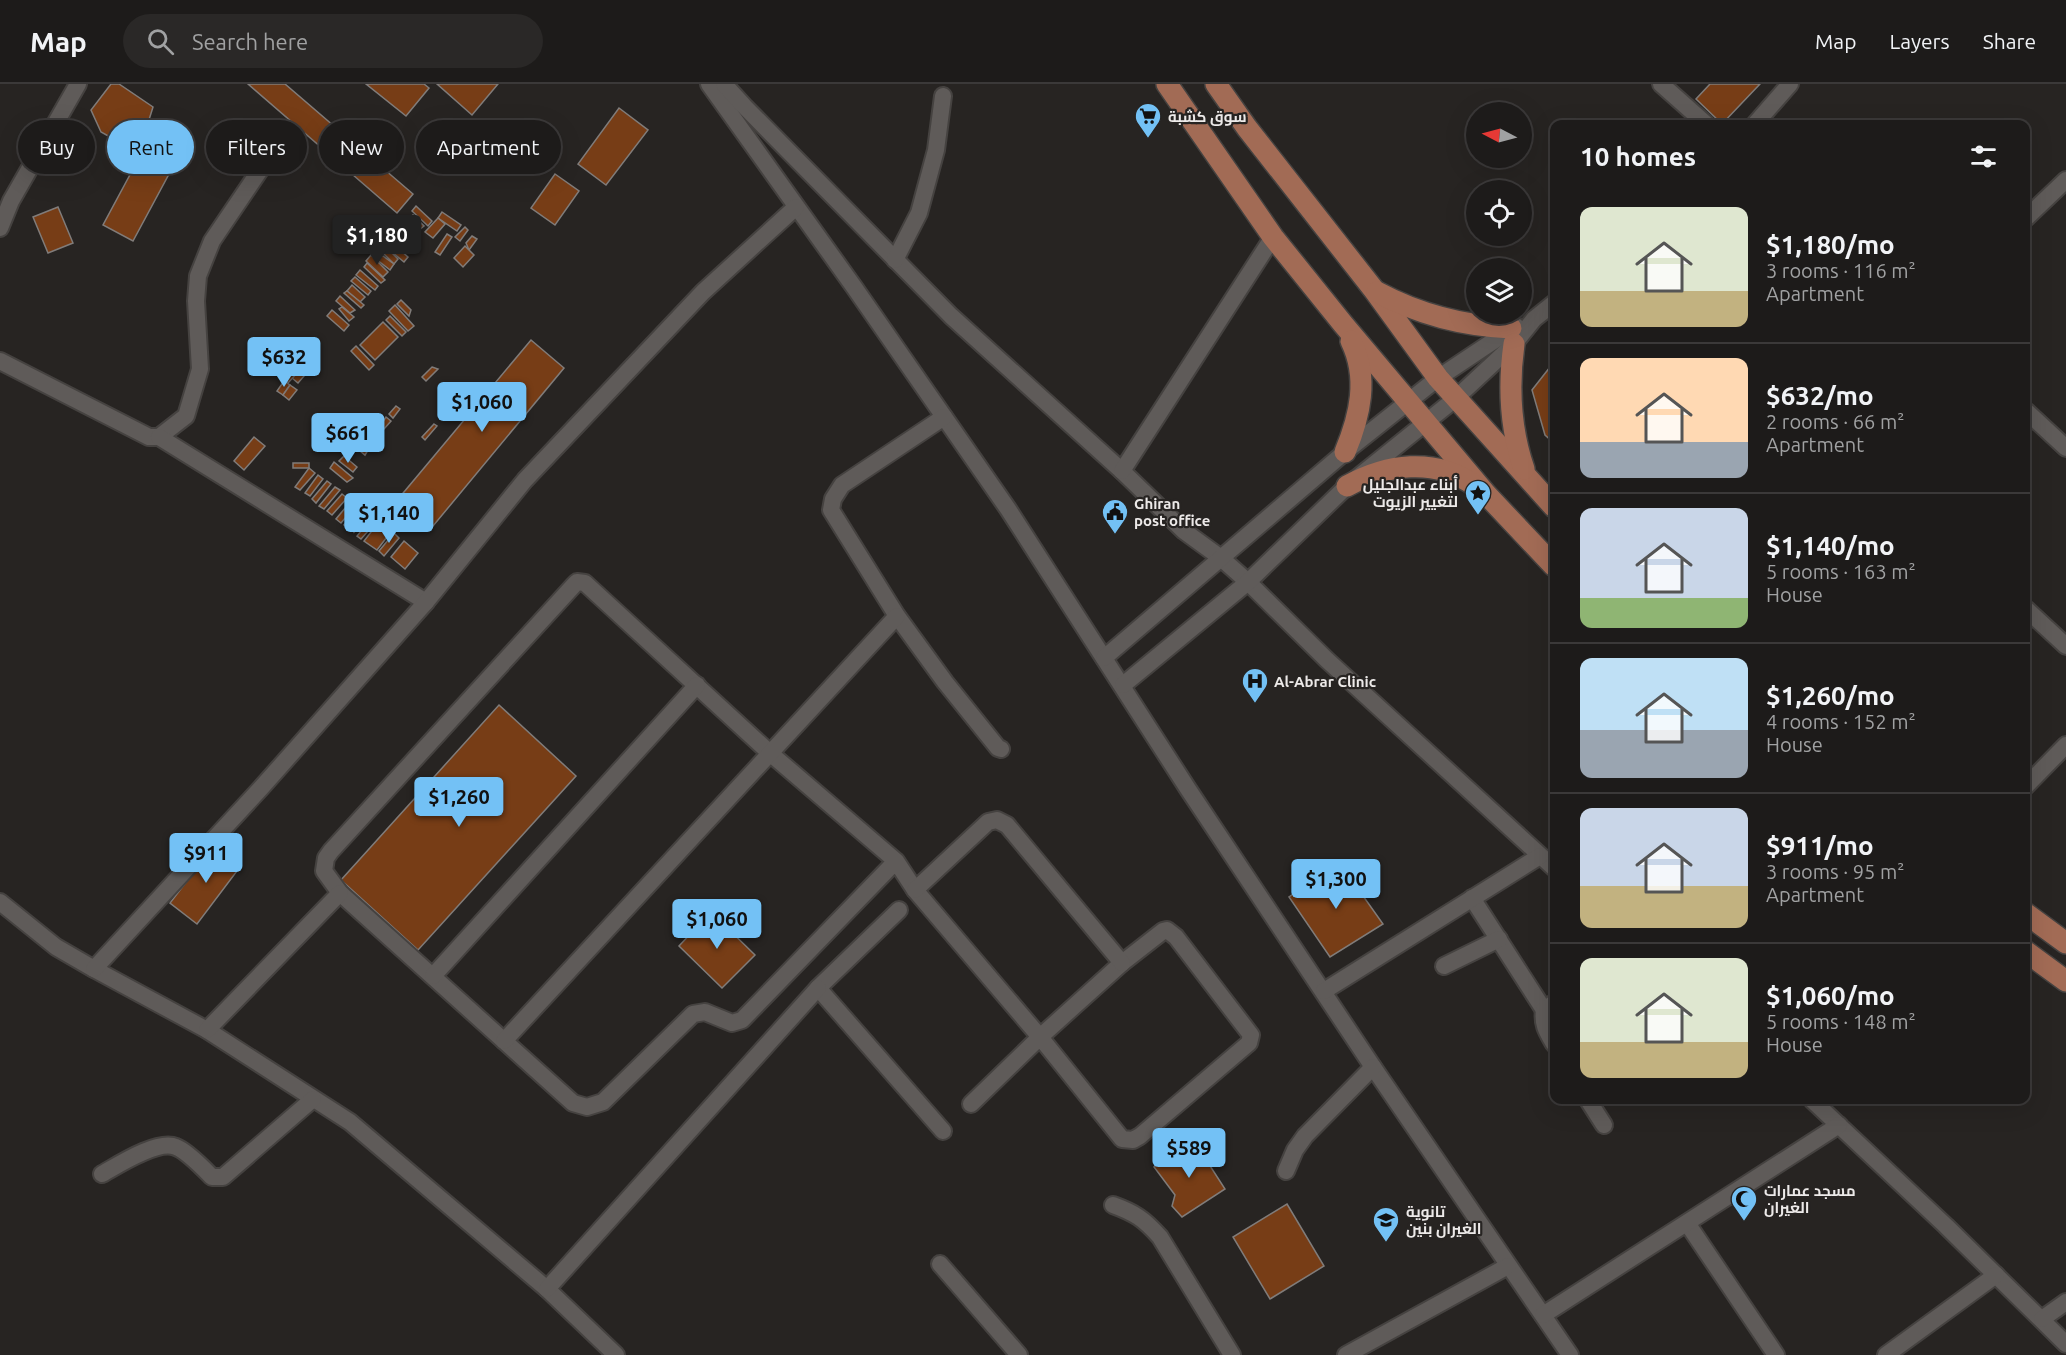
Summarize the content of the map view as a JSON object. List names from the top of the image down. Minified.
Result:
{"places":{"supermarket":["سوق كشبة"],"place":["أبناء عبدالجليل لتغيير الزيوت"],"public building":["Ghiran post office"],"hospital":["Al-Abrar Clinic"],"mosque":["مسجد عمارات الغيران"],"school or university":["تانوية الغيران بنين"]},"north":"left","page":{"header":"Map","search":"Search here","nav":["Map","Layers","Share"],"chip":["Buy","Rent","Filters","New","Apartment"],"heading":"10 homes","list":[{"name":"$1,180/mo","note":"3 rooms · 116 m² · Apartment"},{"name":"$632/mo","note":"2 rooms · 66 m² · Apartment"},{"name":"$1,140/mo","note":"5 rooms · 163 m² · House"},{"name":"$1,260/mo","note":"4 rooms · 152 m² · House"},{"name":"$911/mo","note":"3 rooms · 95 m² · Apartment"},{"name":"$1,060/mo","note":"5 rooms · 148 m² · House"}],"price":["$1,180","$632","$1,060","$661","$1,140","$1,260","$911","$1,300","$1,060","$589"]}}
